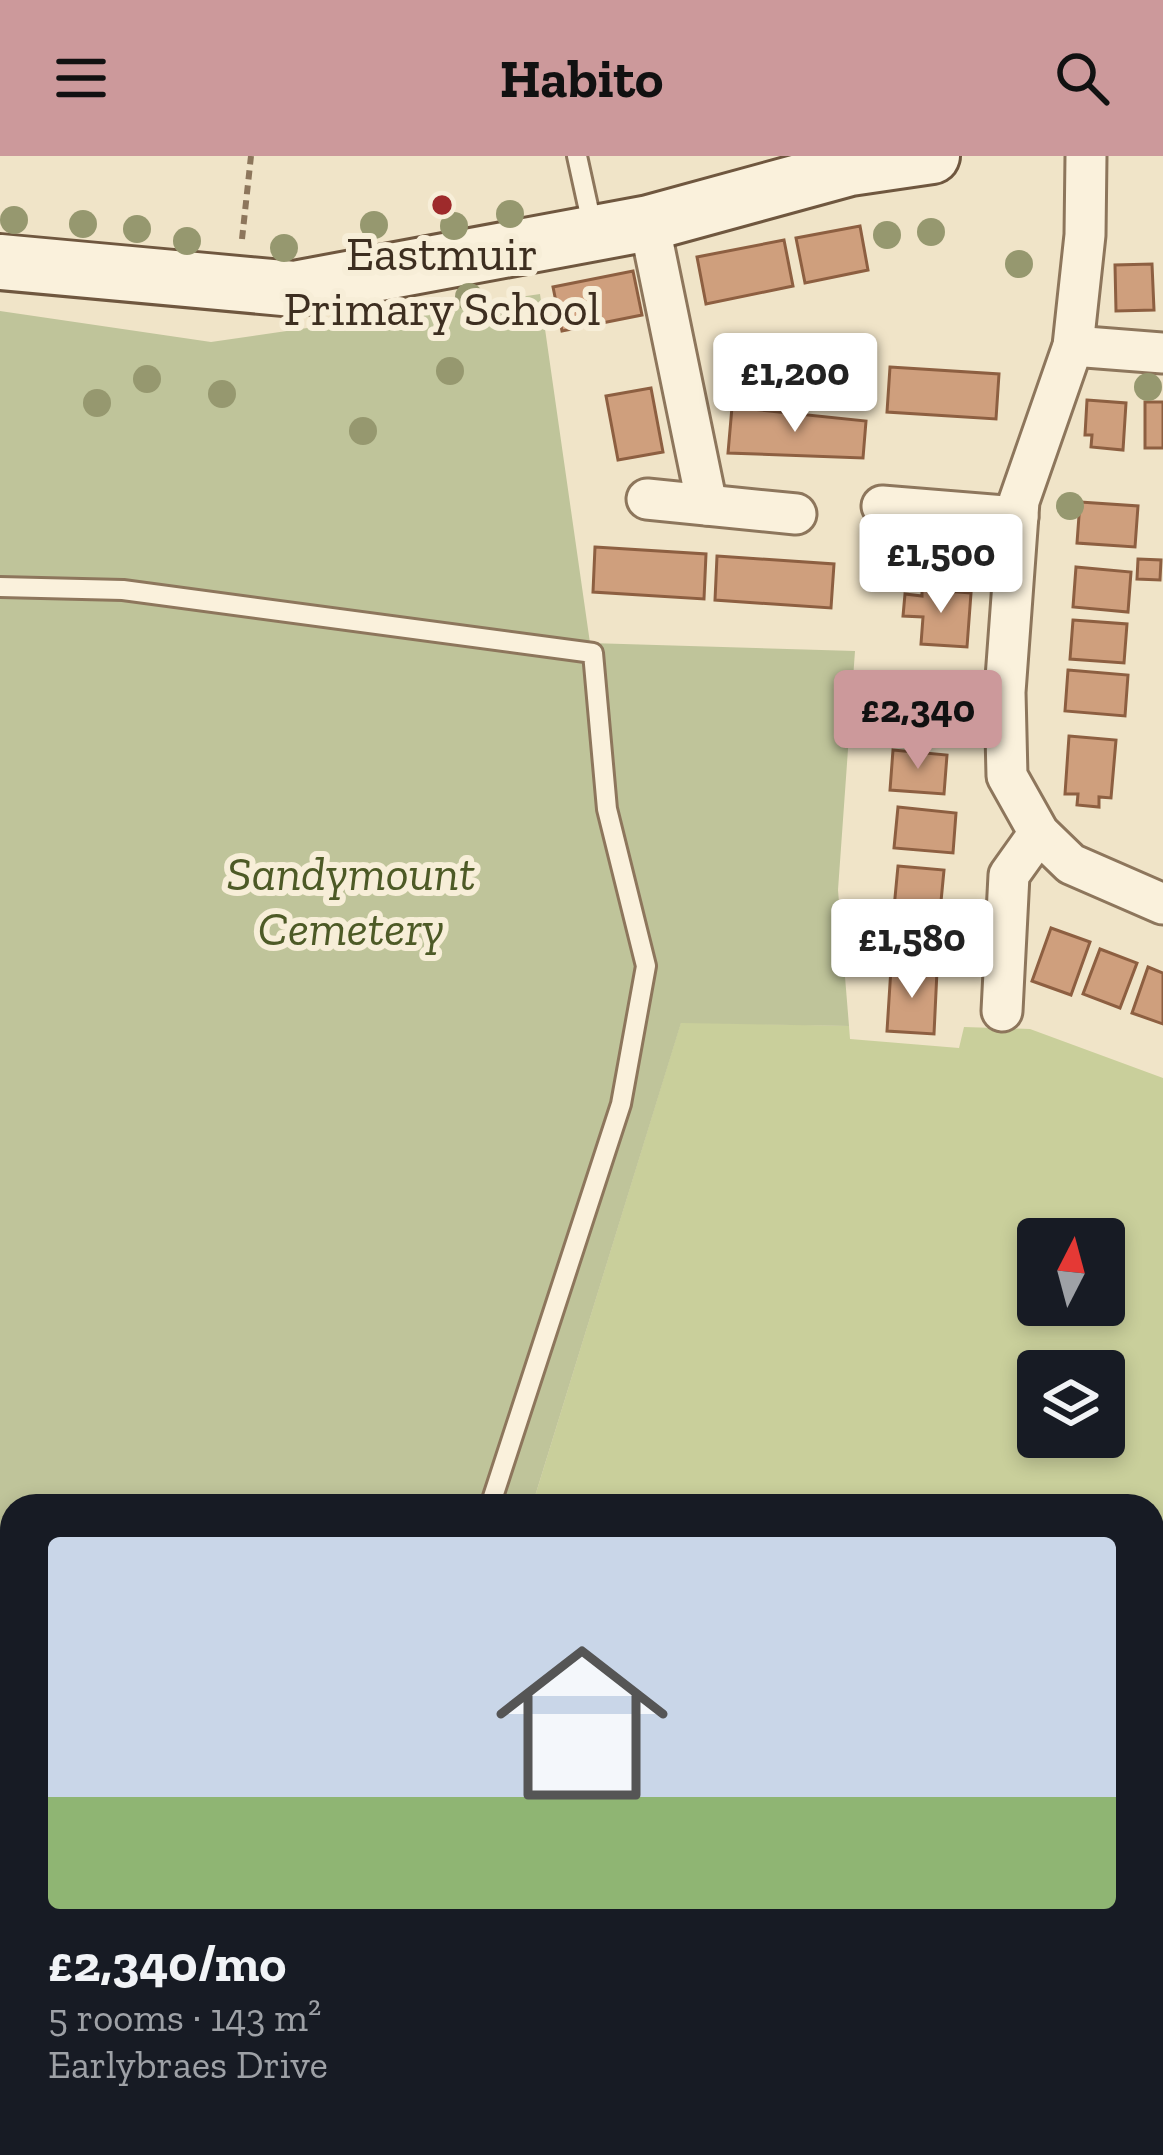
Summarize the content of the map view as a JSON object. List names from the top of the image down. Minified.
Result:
{"parks":["Sandymount Cemetery"],"places":["Eastmuir Primary School"],"north":"top","page":{"header":"Habito","price":["£1,200","£1,500","£2,340","£1,580"],"list":[{"name":"£2,340/mo","note":"5 rooms · 143 m² · Earlybraes Drive"}]}}
